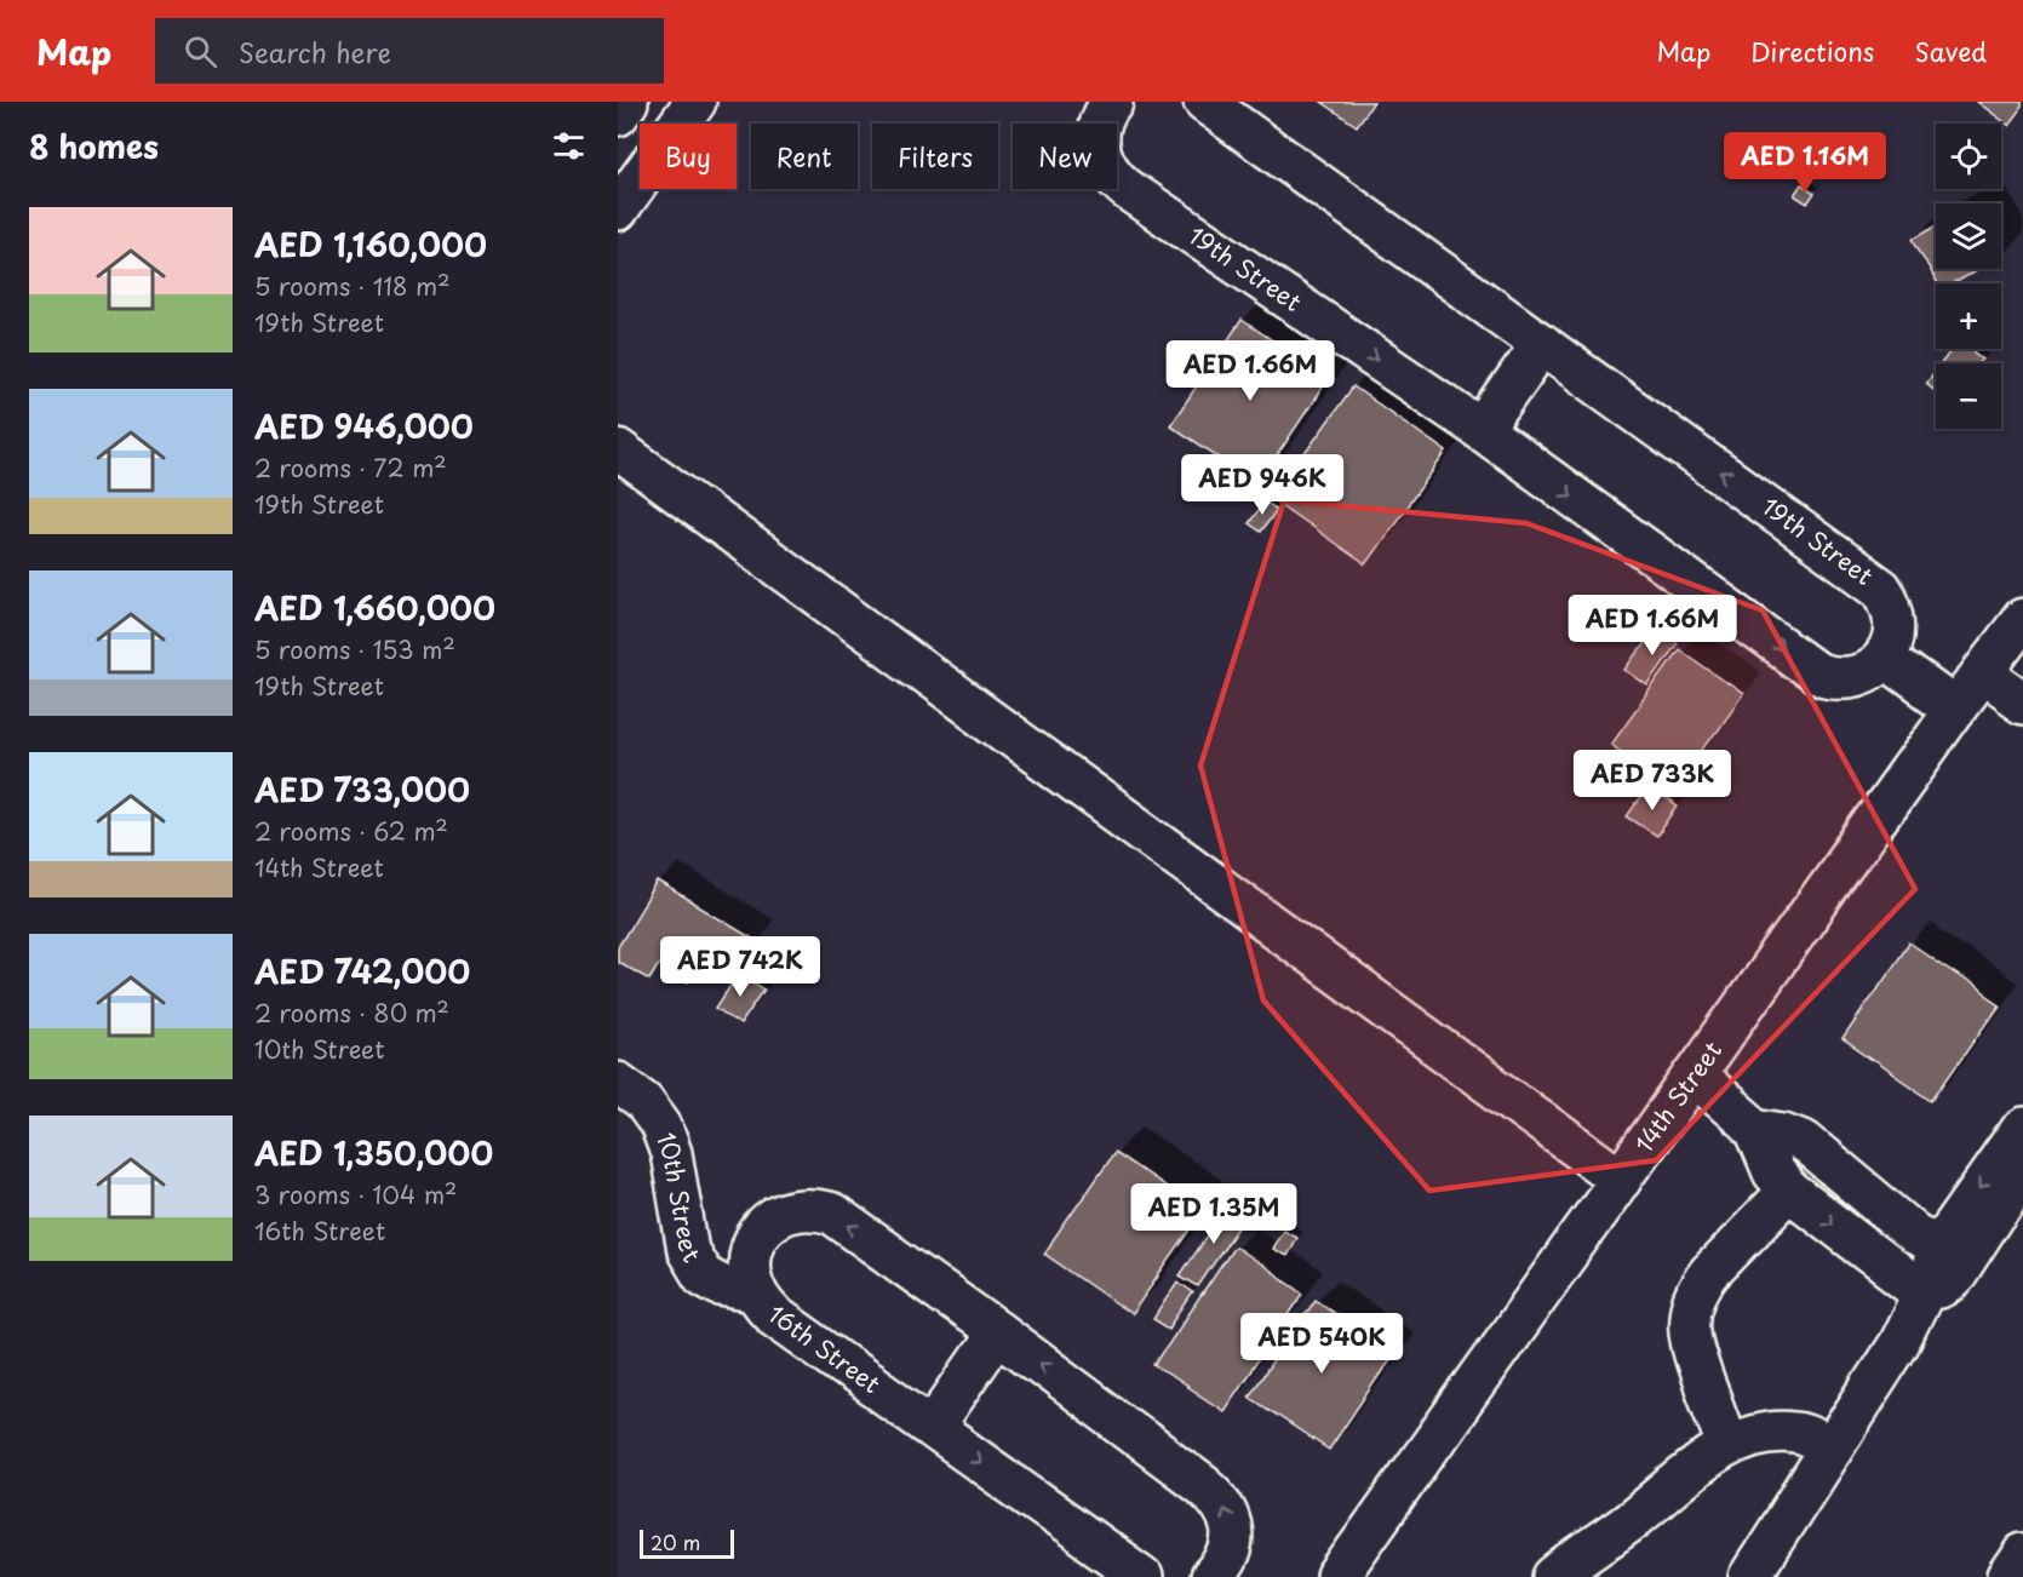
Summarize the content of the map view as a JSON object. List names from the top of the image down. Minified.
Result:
{"streets":{"street":["19th Street","14th Street","10th Street","16th Street"]},"crossings":[["10th Street","16th Street"]],"scale_bar":"20 m","page":{"header":"Map","search":"Search here","nav":["Map","Directions","Saved"],"heading":"8 homes","map_buttons":["+","−"],"chip":["Buy","Rent","Filters","New"],"price":["AED 1.16M","AED 1.66M","AED 946K","AED 1.66M","AED 733K","AED 742K","AED 1.35M","AED 540K"],"list":[{"name":"AED 1,160,000","note":"5 rooms · 118 m² · 19th Street"},{"name":"AED 946,000","note":"2 rooms · 72 m² · 19th Street"},{"name":"AED 1,660,000","note":"5 rooms · 153 m² · 19th Street"},{"name":"AED 733,000","note":"2 rooms · 62 m² · 14th Street"},{"name":"AED 742,000","note":"2 rooms · 80 m² · 10th Street"},{"name":"AED 1,350,000","note":"3 rooms · 104 m² · 16th Street"}],"scale":"20 m"}}
